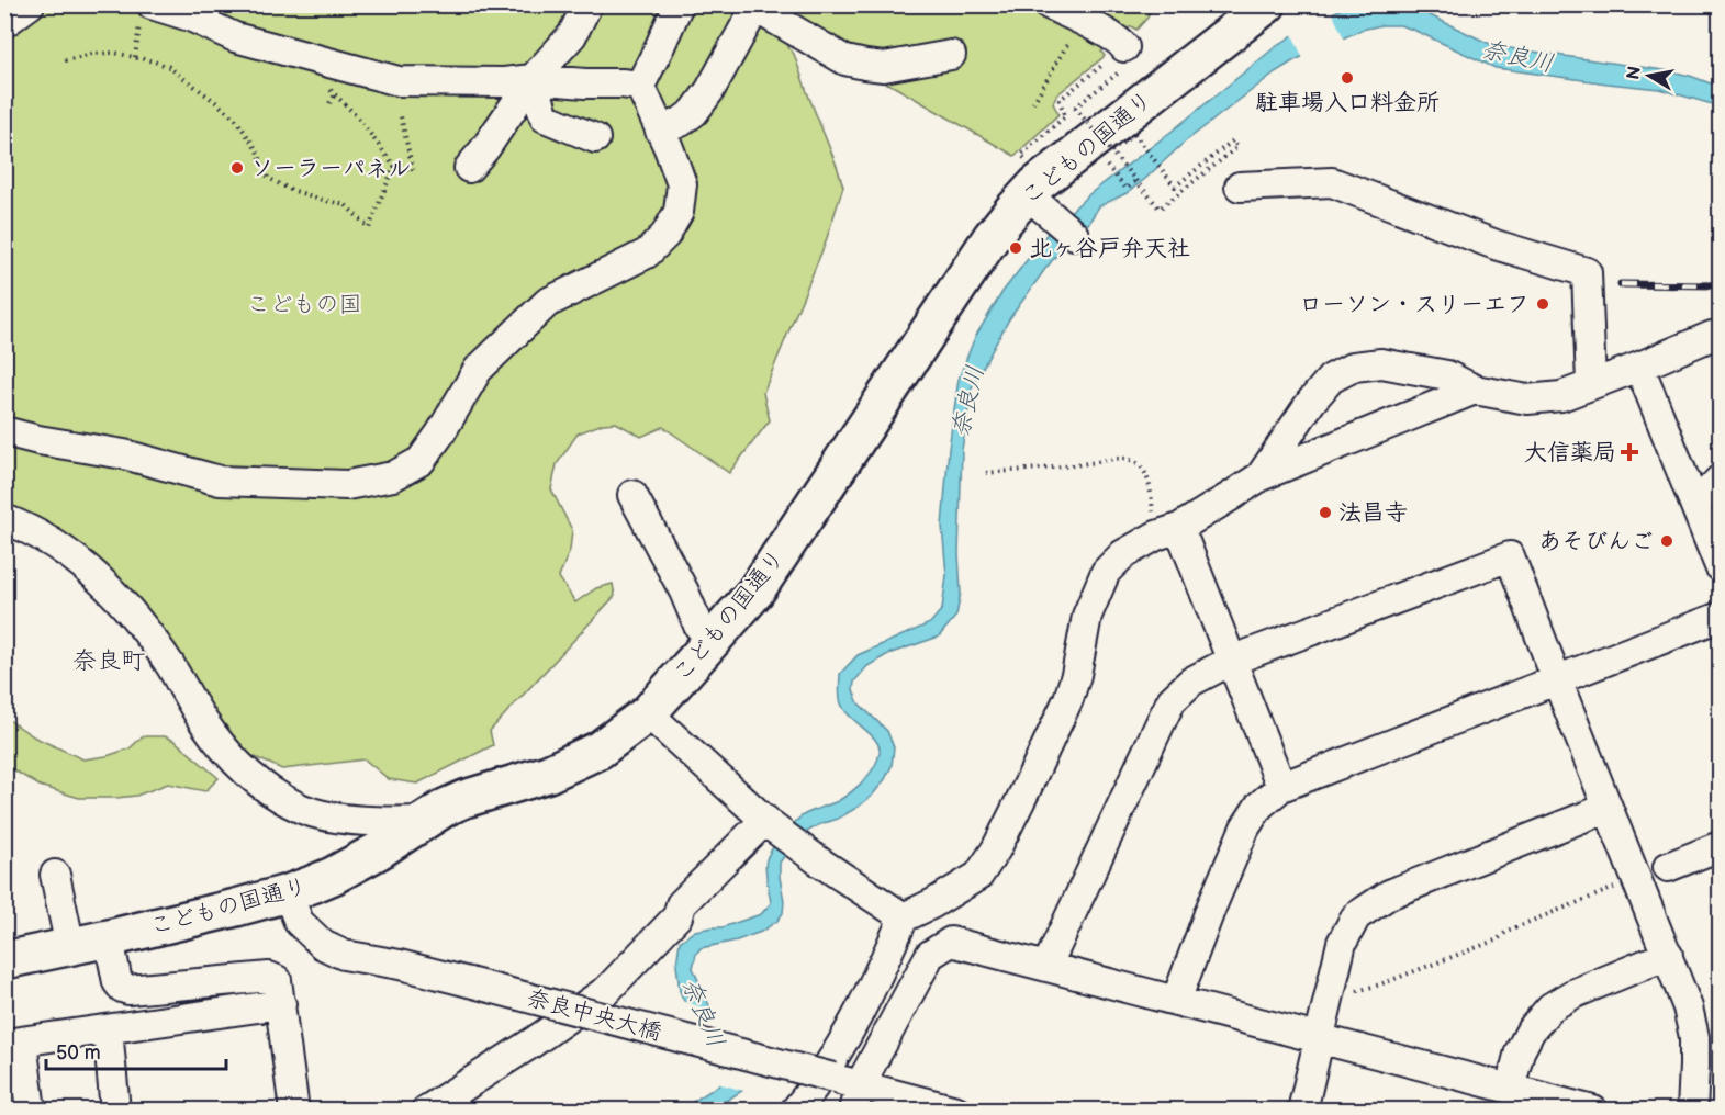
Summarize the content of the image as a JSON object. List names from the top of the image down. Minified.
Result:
{"streets":{"main road":["こどもの国通り"],"street":["奈良中央大橋"]},"crossings":[["こどもの国通り","奈良中央大橋"]],"districts":["奈良町"],"water":["奈良川"],"parks":["こどもの国"],"places":{"other":["駐車場入口料金所","ソーラーパネル","北ヶ谷戸弁天社","ローソン・スリーエフ","法昌寺","あそびんご"],"health":["大信薬局"]},"scale_bar":"50 m","north":"left"}
